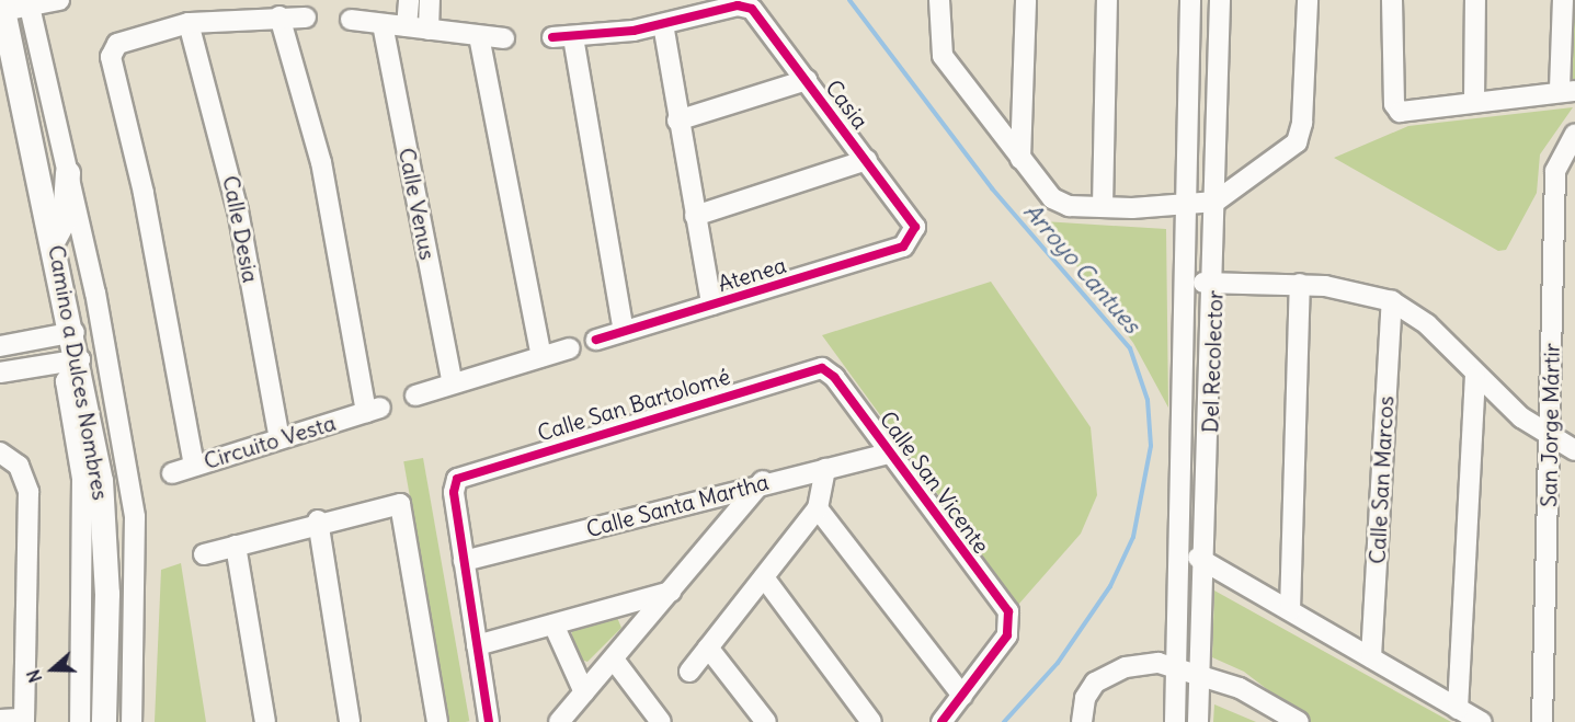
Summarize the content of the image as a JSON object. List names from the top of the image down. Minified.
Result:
{"streets":{"main road":["Camino a Dulces Nombres"],"street":["Casia","Calle Venus","Calle Desia","Atenea","Del Recolector","Calle San Bartolomé","San Jorge Mártir","Circuito Vesta","Calle San Marcos","Calle San Vicente","Calle Santa Martha"]},"crossings":[["Casia","Atenea"],["Calle Desia","Circuito Vesta"],["Calle San Bartolomé","Calle San Vicente"],["Calle San Bartolomé","Calle Santa Martha"],["Calle San Vicente","Calle Santa Martha"]],"water":["Arroyo Cantues"],"north":"left"}
